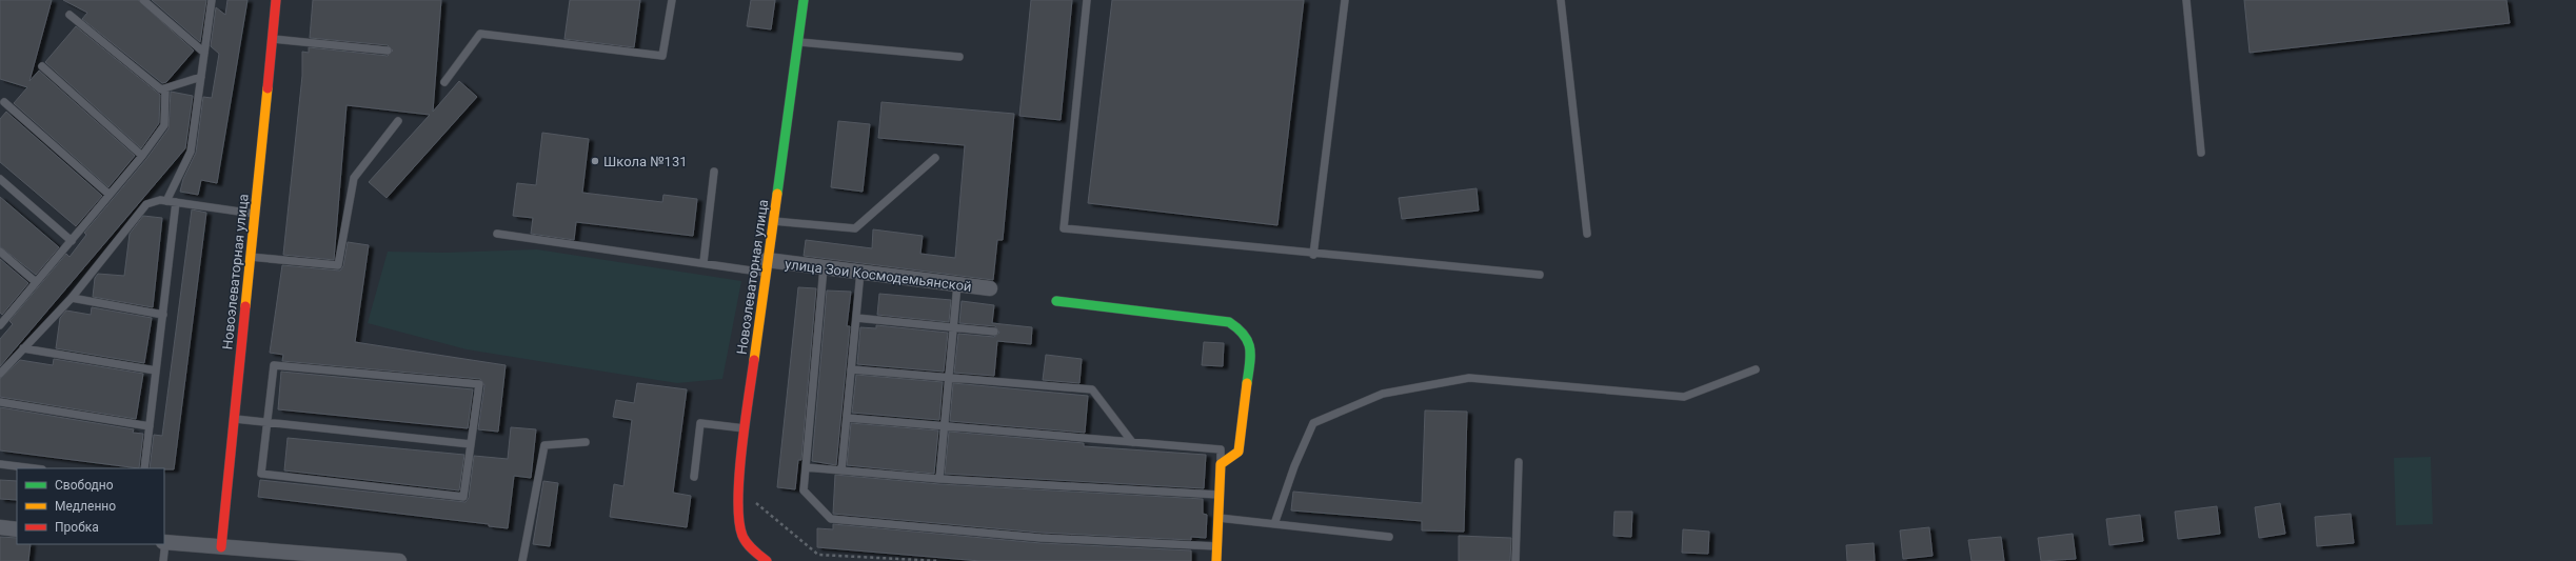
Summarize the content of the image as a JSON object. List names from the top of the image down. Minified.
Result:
{"streets":{"street":["Новоэлеваторная улица","улица Зои Космодемьянской"]},"crossings":[["Новоэлеваторная улица","улица Зои Космодемьянской"]],"places":["Школа №131"],"legend":["Свободно","Медленно","Пробка"]}
